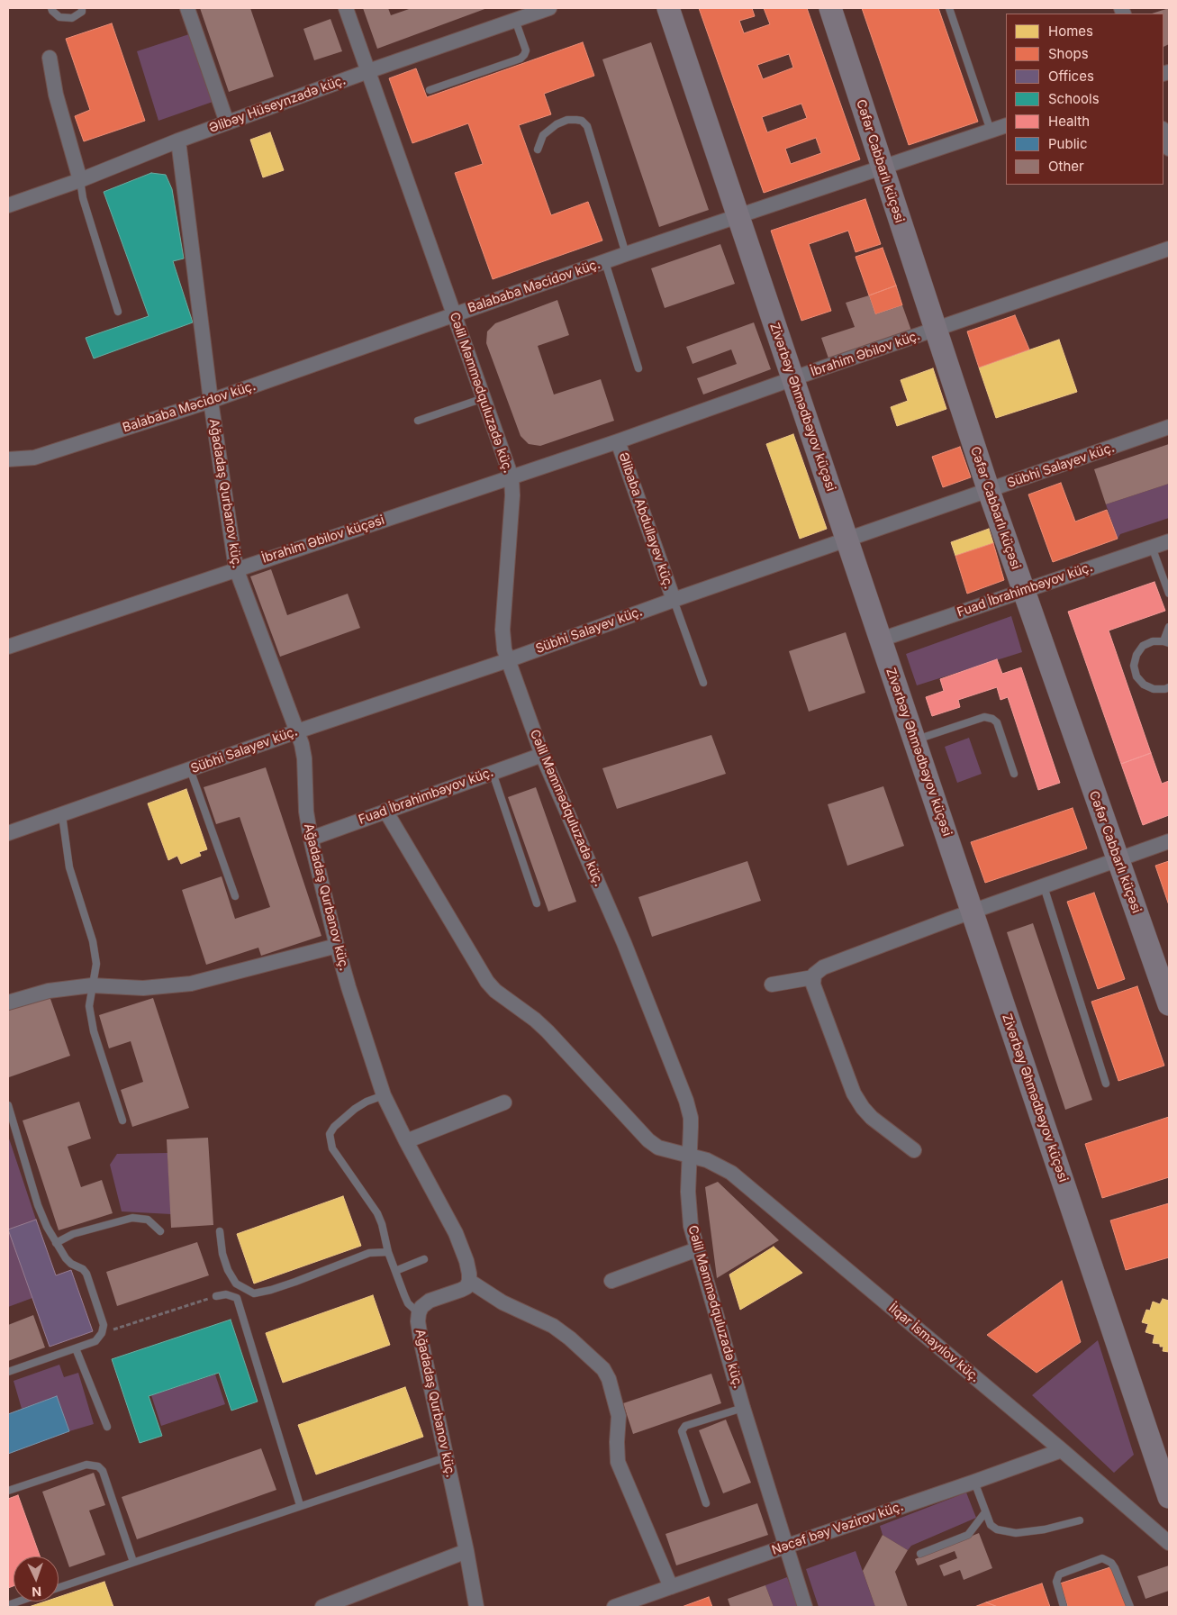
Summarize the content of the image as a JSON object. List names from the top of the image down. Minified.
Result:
{"streets":{"main road":["Cəfər Cabbarlı küçəsi","Zivərbəy Əhmədbəyov küçəsi"],"street":["Əlibəy Hüseynzadə küç.","Balababa Məcidov küç.","İbrahim Əbilov küç.","Cəlil Məmmədquluzadə küç.","Sübhi Salayev küç.","Ağadadaş Qurbanov küç.","Əlibaba Abdullayev küç.","İbrahim Əbilov küçəsi","Fuad İbrahimbəyov küç.","İlqar İsmayılov küç.","Nəcəf bəy Vəzirov küç."]},"crossings":[["Əlibəy Hüseynzadə küç.","Cəlil Məmmədquluzadə küç."],["Əlibəy Hüseynzadə küç.","Ağadadaş Qurbanov küç."],["Cəfər Cabbarlı küçəsi","Balababa Məcidov küç."],["Cəfər Cabbarlı küçəsi","İbrahim Əbilov küç."],["Cəfər Cabbarlı küçəsi","Sübhi Salayev küç."],["Cəfər Cabbarlı küçəsi","Fuad İbrahimbəyov küç."],["Balababa Məcidov küç.","Cəlil Məmmədquluzadə küç."],["Balababa Məcidov küç.","Zivərbəy Əhmədbəyov küçəsi"],["Balababa Məcidov küç.","Ağadadaş Qurbanov küç."],["İbrahim Əbilov küç.","Cəlil Məmmədquluzadə küç."],["İbrahim Əbilov küç.","Zivərbəy Əhmədbəyov küçəsi"],["İbrahim Əbilov küç.","Əlibaba Abdullayev küç."],["İbrahim Əbilov küç.","İbrahim Əbilov küçəsi"],["Cəlil Məmmədquluzadə küç.","Sübhi Salayev küç."],["Cəlil Məmmədquluzadə küç.","İbrahim Əbilov küçəsi"],["Cəlil Məmmədquluzadə küç.","Fuad İbrahimbəyov küç."],["Cəlil Məmmədquluzadə küç.","İlqar İsmayılov küç."],["Cəlil Məmmədquluzadə küç.","Nəcəf bəy Vəzirov küç."],["Zivərbəy Əhmədbəyov küçəsi","Sübhi Salayev küç."],["Zivərbəy Əhmədbəyov küçəsi","Fuad İbrahimbəyov küç."],["Sübhi Salayev küç.","Ağadadaş Qurbanov küç."],["Sübhi Salayev küç.","Əlibaba Abdullayev küç."],["Ağadadaş Qurbanov küç.","İbrahim Əbilov küçəsi"],["Ağadadaş Qurbanov küç.","Fuad İbrahimbəyov küç."],["Fuad İbrahimbəyov küç.","İlqar İsmayılov küç."],["İlqar İsmayılov küç.","Nəcəf bəy Vəzirov küç."]],"legend":["Homes","Shops","Offices","Schools","Health","Public","Other"],"north":"bottom"}
